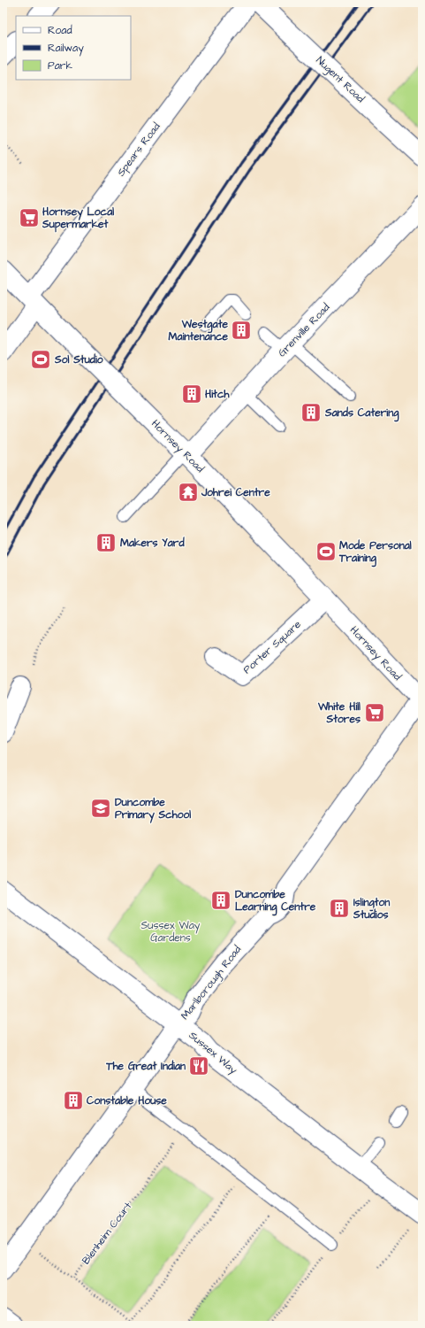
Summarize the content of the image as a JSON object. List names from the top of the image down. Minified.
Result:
{"streets":{"street":["Nugent Road","Spears Road","Grenville Road","Hornsey Road","Porter Square","Marlborough Road","Sussex Way"],"path":["Blenheim Court"]},"crossings":[["Spears Road","Hornsey Road"],["Grenville Road","Hornsey Road"],["Hornsey Road","Porter Square"],["Hornsey Road","Marlborough Road"],["Marlborough Road","Sussex Way"]],"parks":["Sussex Way Gardens"],"places":{"supermarket":["Hornsey Local Supermarket","White Hill Stores"],"building":["Westgate Maintenance","Hitch","Sands Catering","Makers Yard","Duncombe Learning Centre","Islington Studios","Constable House"],"sports":["Sol Studio","Mode Personal Training"],"temple":["Johrei Centre"],"school or university":["Duncombe Primary School"],"restaurant":["The Great Indian"]},"legend":["Road","Railway","Park"]}
